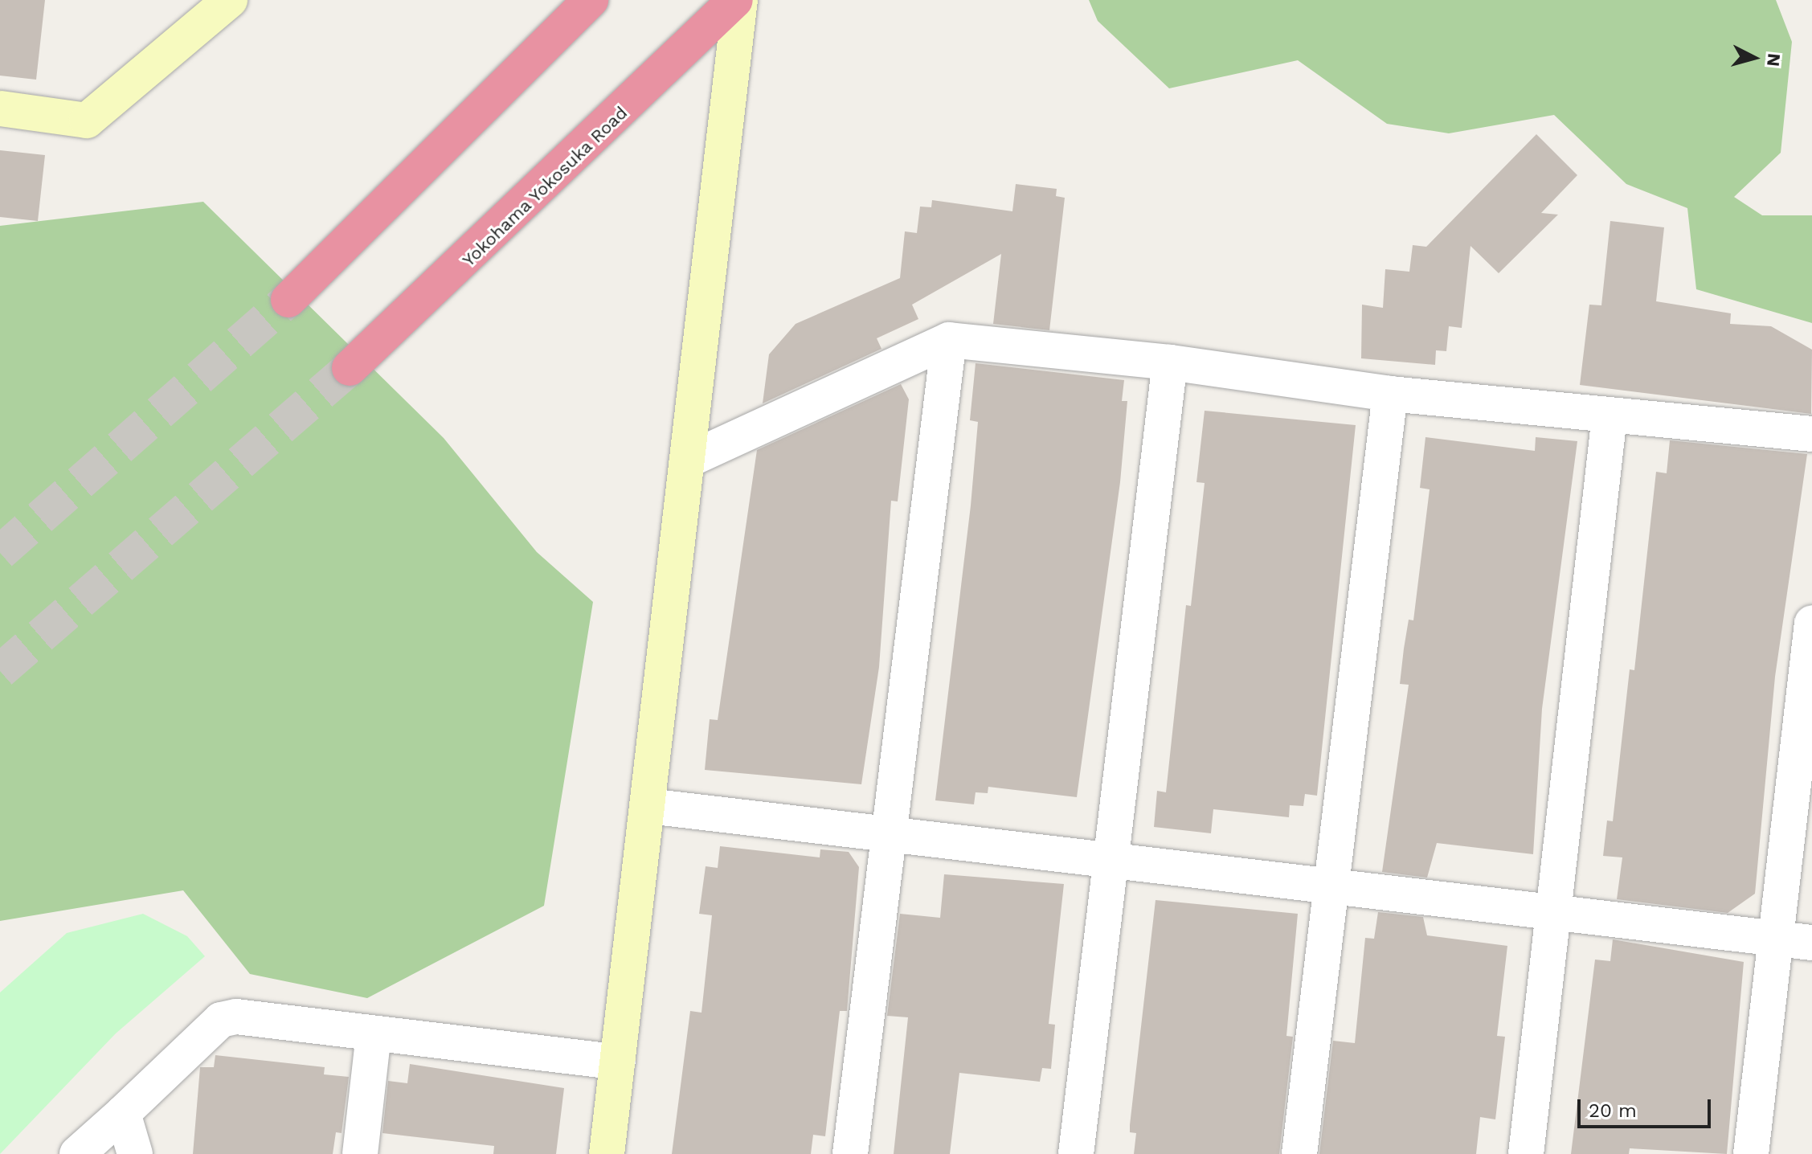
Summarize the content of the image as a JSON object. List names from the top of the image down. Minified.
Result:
{"streets":{"highway":["Yokohama Yokosuka Road"]},"scale_bar":"20 m","north":"right"}
